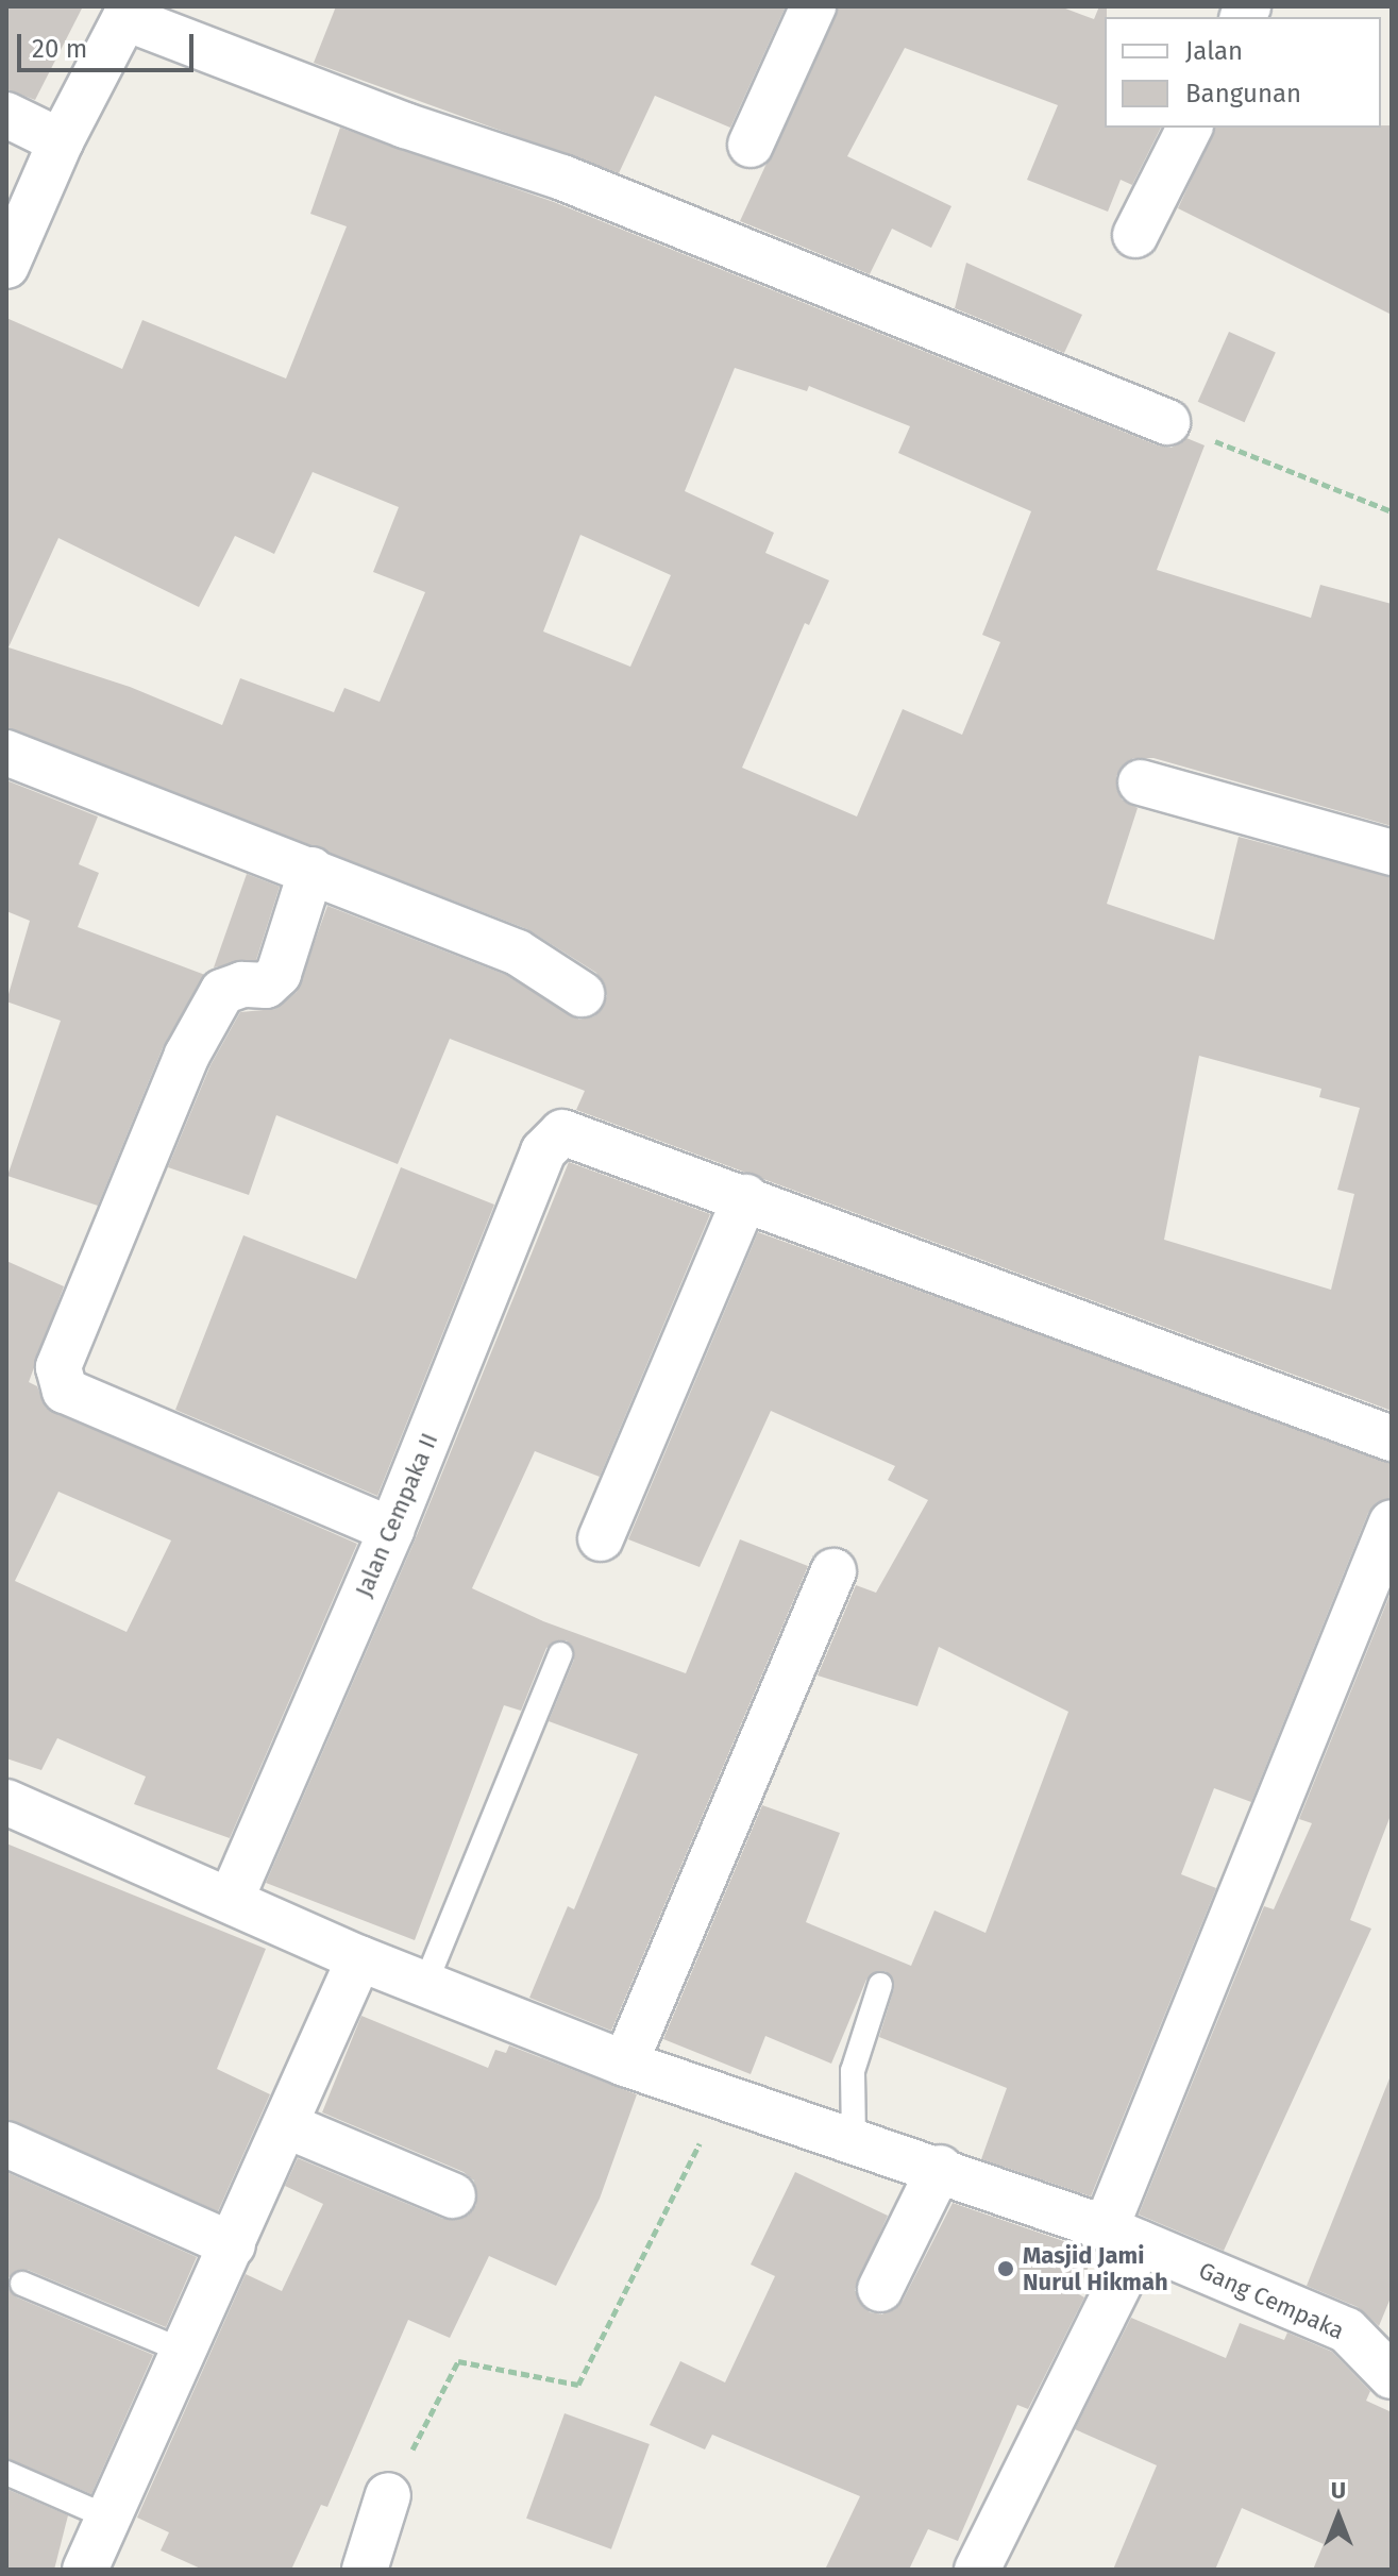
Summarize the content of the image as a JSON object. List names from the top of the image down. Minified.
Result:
{"streets":{"street":["Jalan Cempaka II","Gang Cempaka"]},"crossings":[["Jalan Cempaka II","Gang Cempaka"]],"places":["Masjid Jami Nurul Hikmah"],"legend":["Jalan","Bangunan"],"scale_bar":"20 m","north":"top"}
